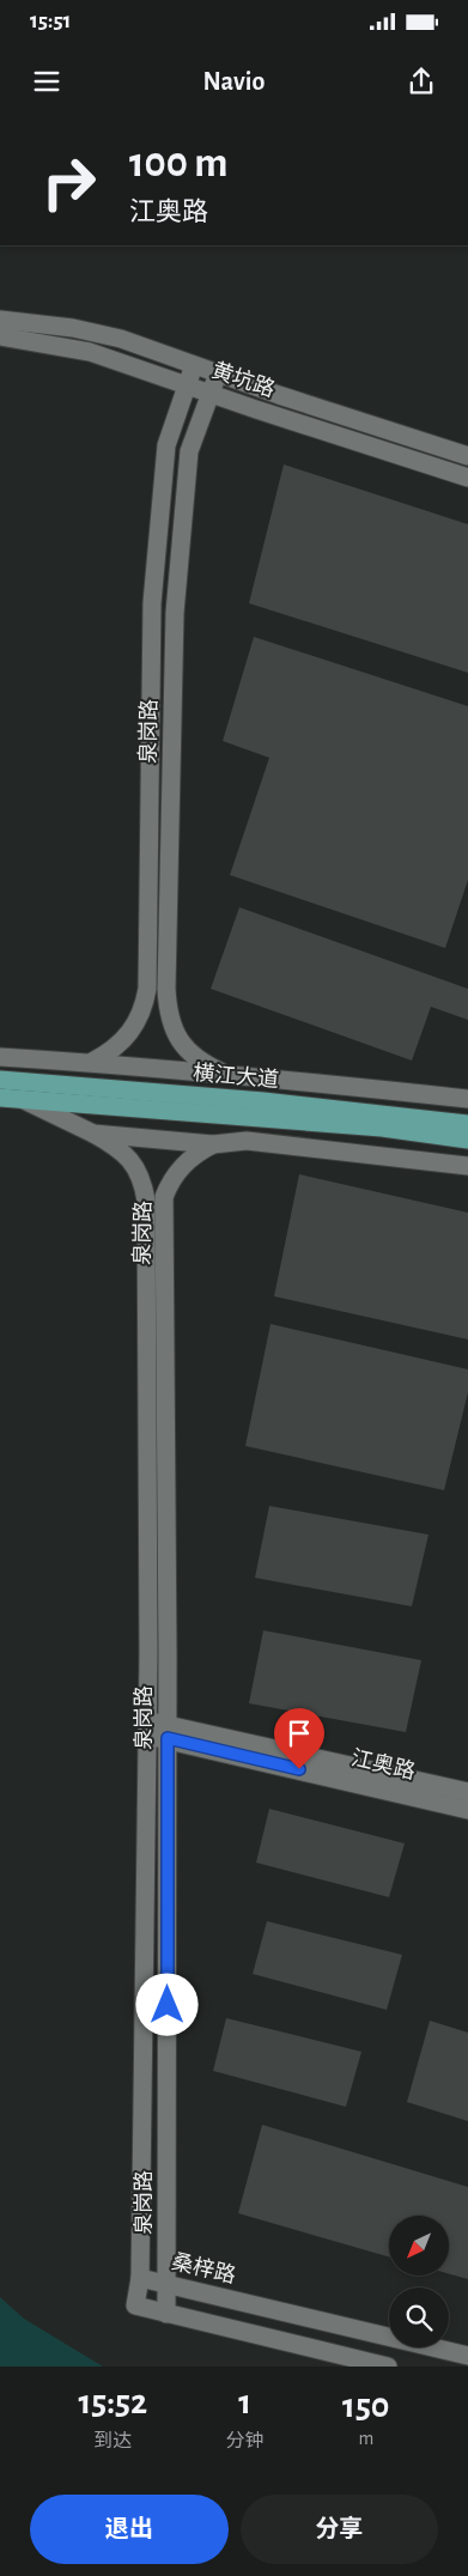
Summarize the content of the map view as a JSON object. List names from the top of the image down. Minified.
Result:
{"streets":{"main road":["横江大道"],"street":["黄坑路","泉岗路","江奥路","桑梓路"]},"crossings":[["黄坑路","泉岗路"],["泉岗路","横江大道"],["泉岗路","江奥路"],["泉岗路","桑梓路"]],"north":"bottom left","page":{"status":"15:51","header":"Navio","turn":["100 m","江奥路"],"eta":["15:52","到达","1","分钟","150","m"],"buttons":["退出","分享"]}}
